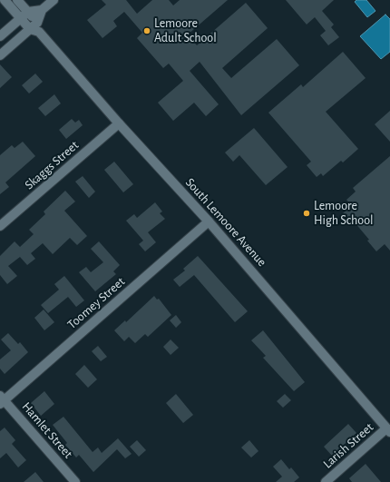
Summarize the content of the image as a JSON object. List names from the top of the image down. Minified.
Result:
{"streets":{"main road":["Skaggs Street","South Lemoore Avenue","Toomey Street","Hamlet Street","Larish Street"]},"crossings":[["Skaggs Street","South Lemoore Avenue"],["South Lemoore Avenue","Toomey Street"],["South Lemoore Avenue","Larish Street"],["Toomey Street","Hamlet Street"]],"places":["Lemoore Adult School","Lemoore High School"]}
